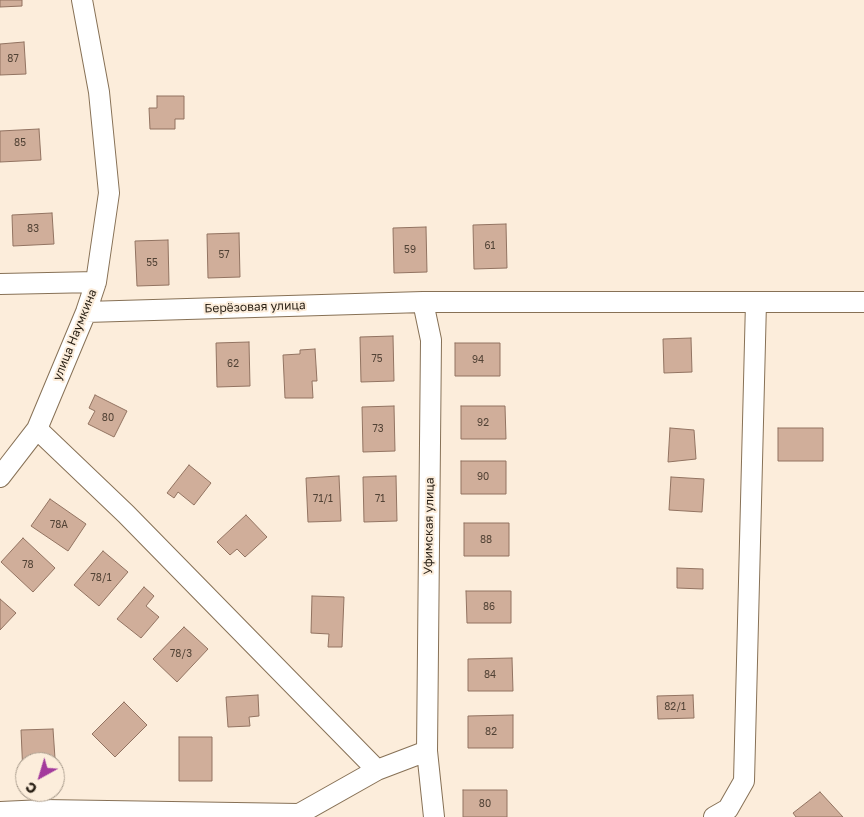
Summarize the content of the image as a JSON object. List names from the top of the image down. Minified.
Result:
{"streets":{"street":["Берёзовая улица","улица Наумкина","Уфимская улица"]},"crossings":[["Берёзовая улица","улица Наумкина"],["Берёзовая улица","Уфимская улица"]],"house_numbers":["87","85","83","61","59","57","55","75","94","62","80","92","73","90","71/1","71","78А","88","78","78/1","86","78/3","84","82/1","82","80"],"north":"bottom left"}
